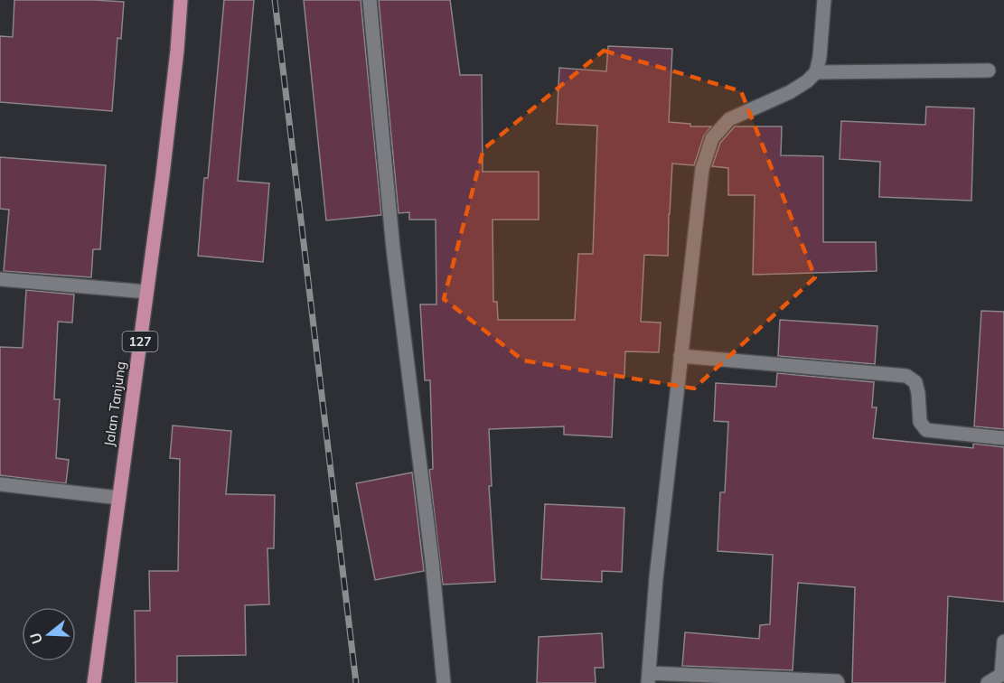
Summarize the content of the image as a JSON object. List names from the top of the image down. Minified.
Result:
{"streets":{"main road":["127","Jalan Tanjung"]},"north":"left"}
